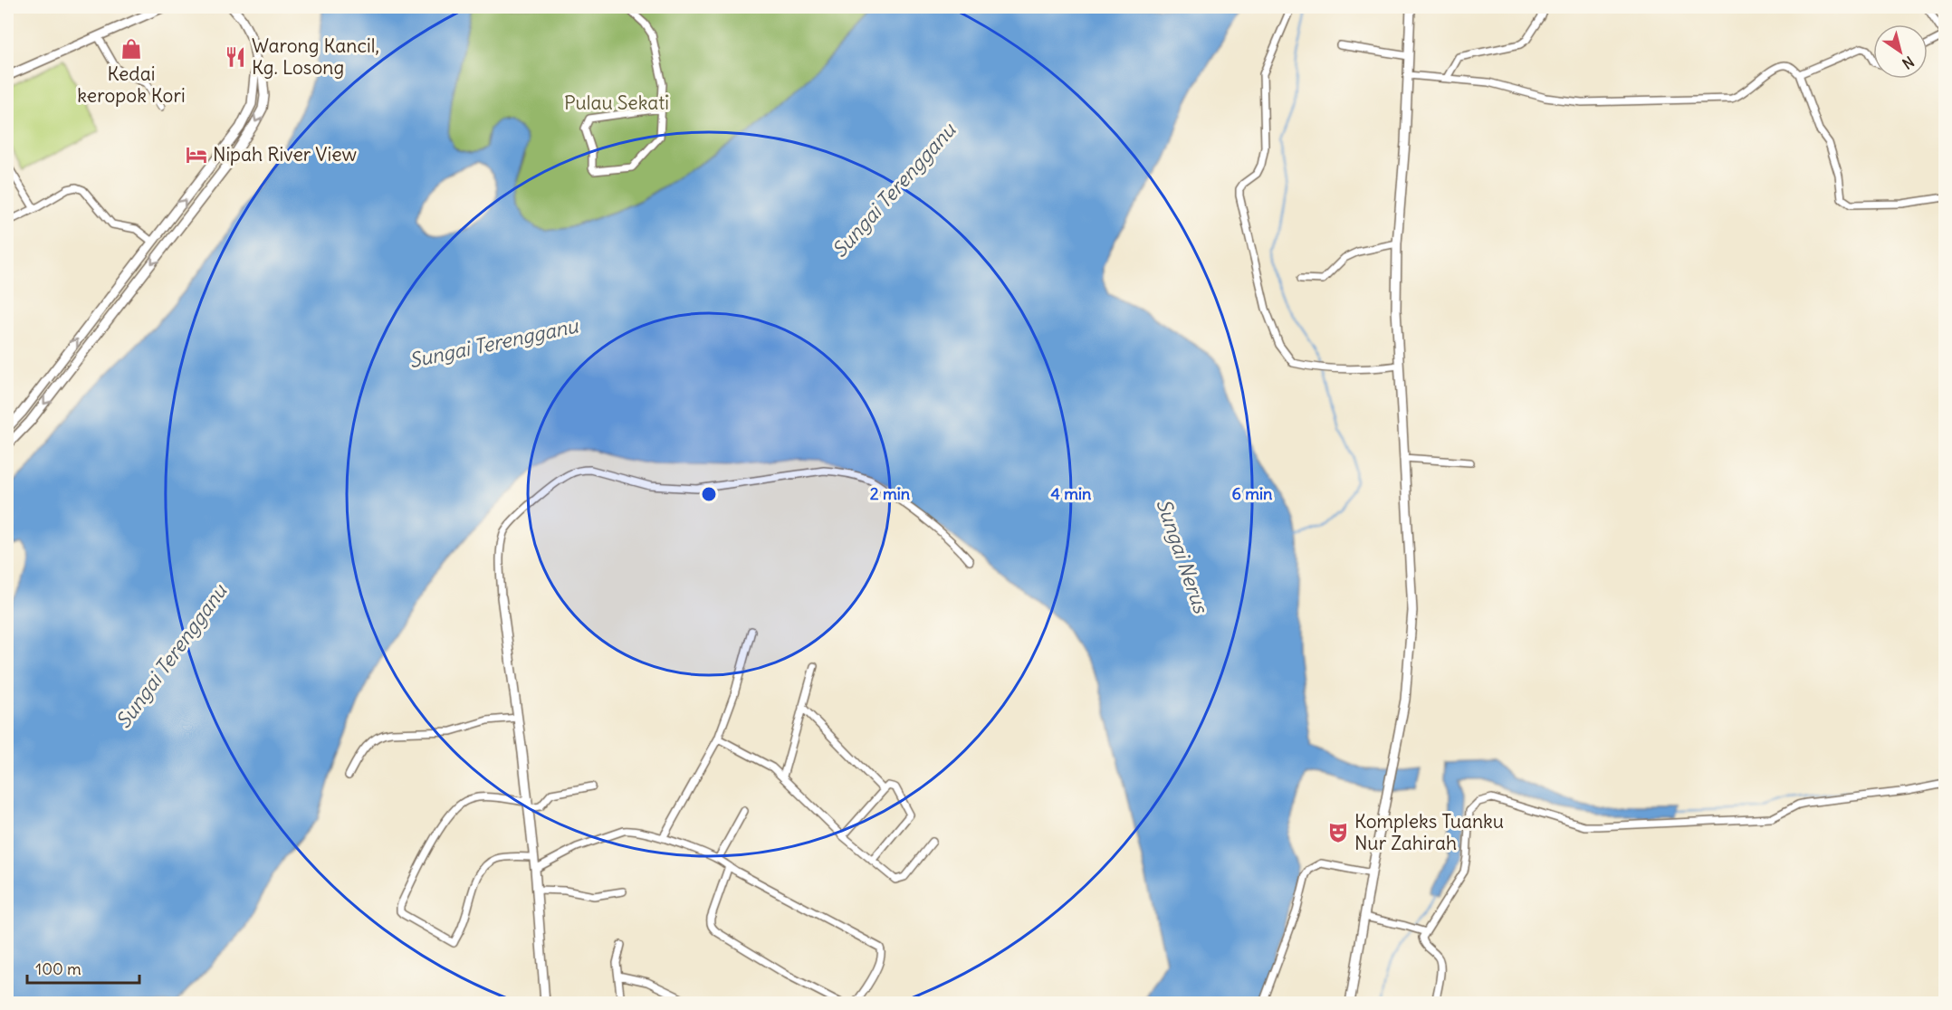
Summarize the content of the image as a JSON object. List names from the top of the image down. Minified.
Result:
{"water":["Sungai Terengganu","Sungai Nerus"],"parks":["Pulau Sekati"],"places":{"shop":["Kedai keropok Kori"],"restaurant":["Warong Kancil, Kg. Losong"],"hotel":["Nipah River View"],"theatre":["Kompleks Tuanku Nur Zahirah"]},"scale_bar":"100 m","north":"bottom right","rings":["2 min","4 min","6 min"]}
